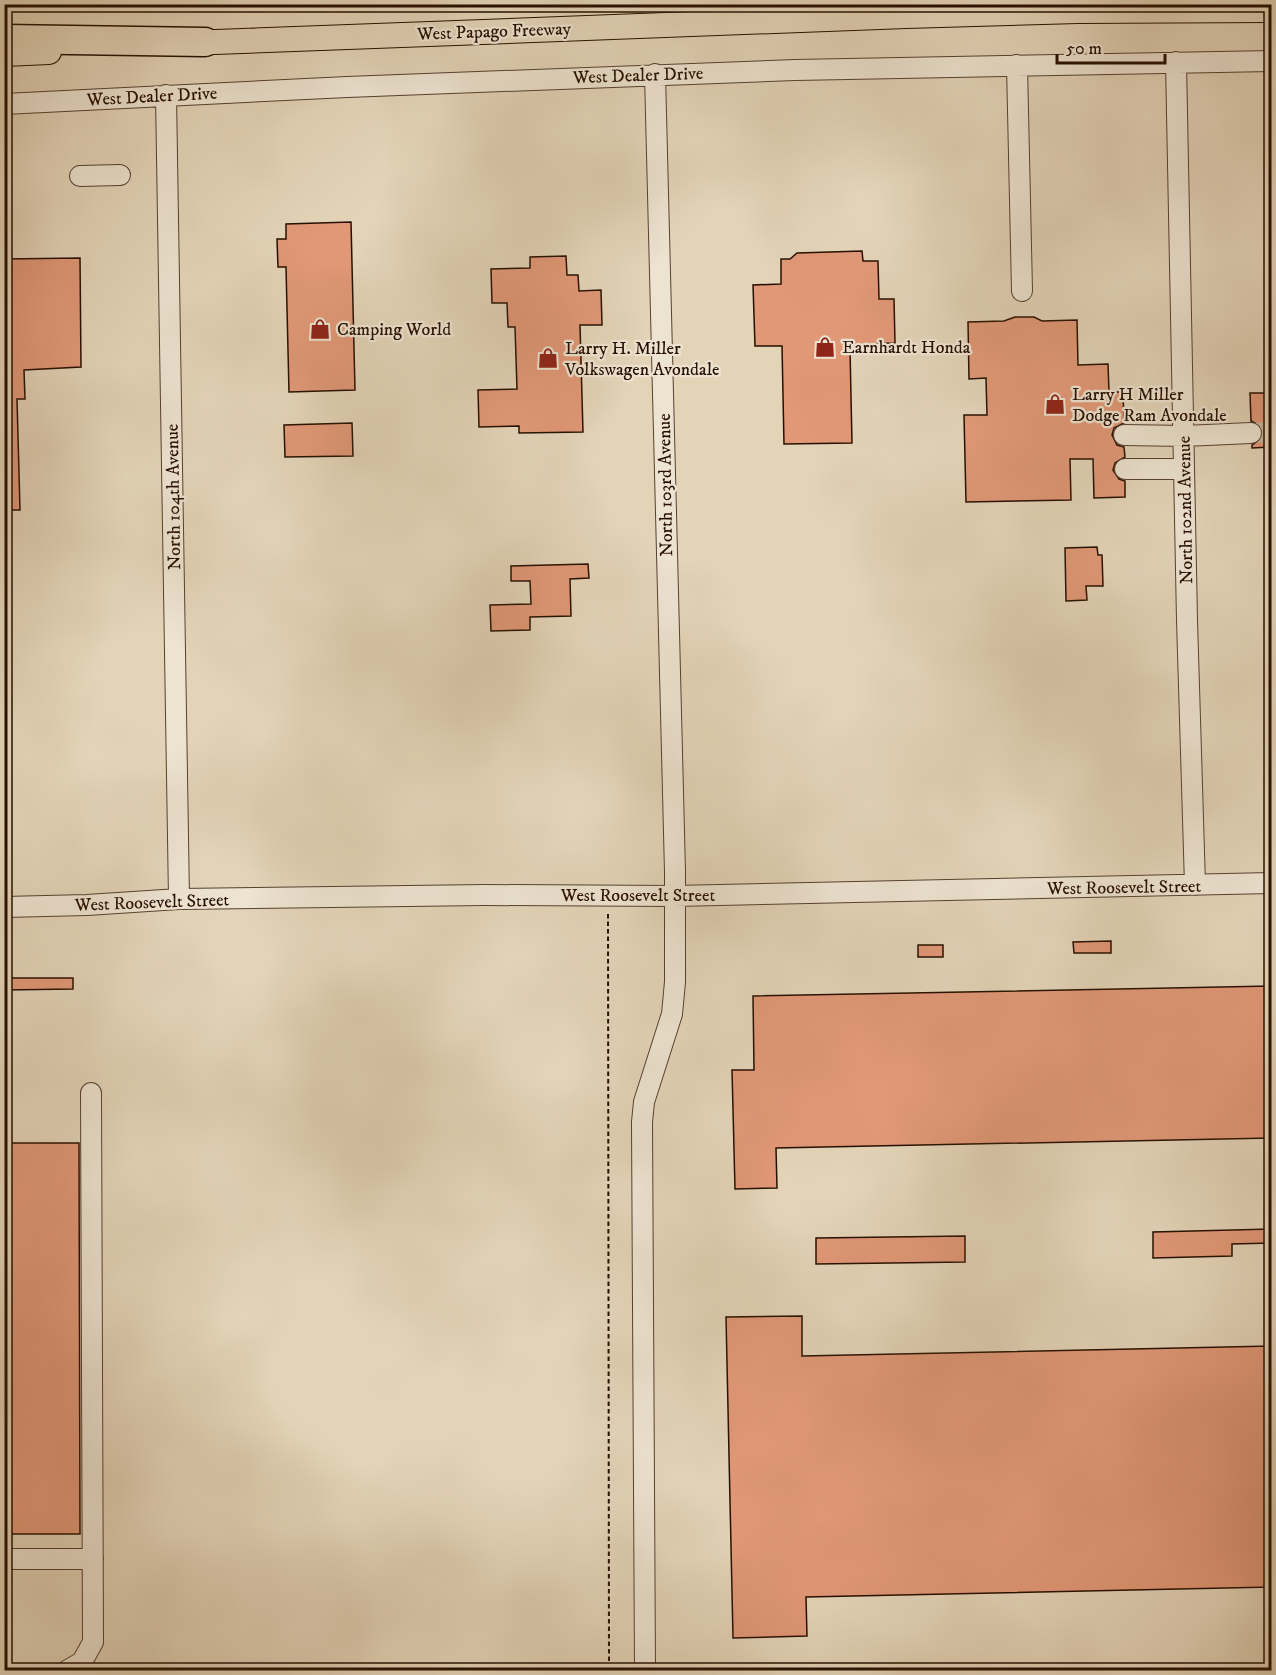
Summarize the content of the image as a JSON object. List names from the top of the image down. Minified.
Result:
{"streets":{"main road":["West Papago Freeway"],"street":["West Dealer Drive","North 103rd Avenue","North 104th Avenue","North 102nd Avenue","West Roosevelt Street"]},"crossings":[["West Dealer Drive","North 103rd Avenue"],["West Dealer Drive","North 104th Avenue"],["West Dealer Drive","North 102nd Avenue"],["North 103rd Avenue","West Roosevelt Street"],["North 104th Avenue","West Roosevelt Street"],["North 102nd Avenue","West Roosevelt Street"]],"places":{"shop":["Camping World","Earnhardt Honda","Larry H. Miller Volkswagen Avondale","Larry H Miller Dodge Ram Avondale"]},"scale_bar":"50 m"}
